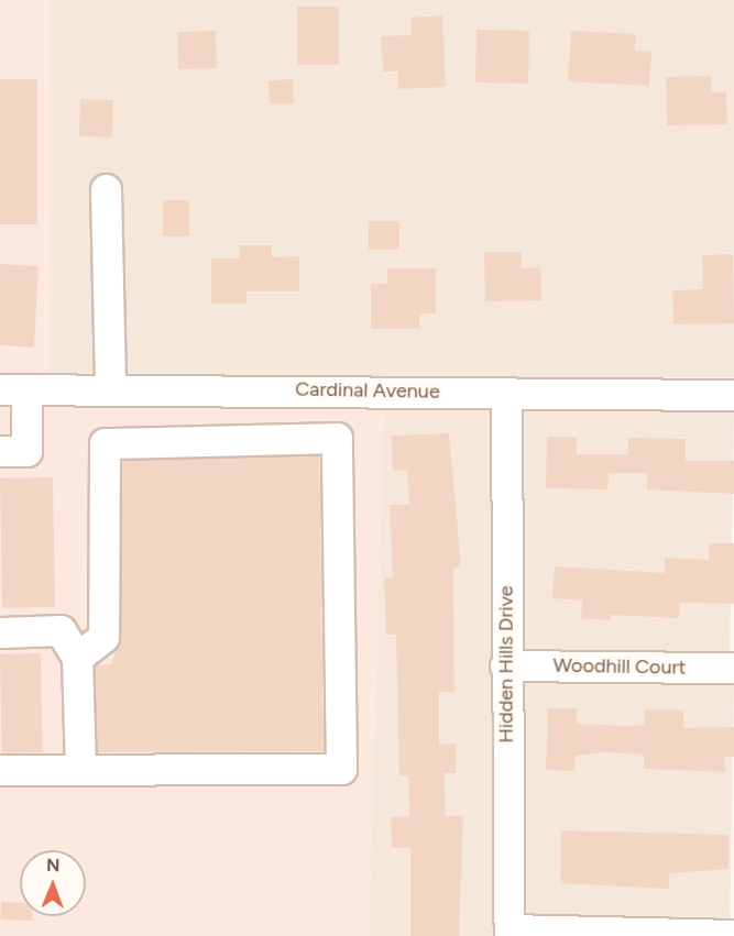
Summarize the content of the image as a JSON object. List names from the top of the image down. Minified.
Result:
{"streets":{"street":["Cardinal Avenue","Hidden Hills Drive","Woodhill Court"]},"crossings":[["Cardinal Avenue","Hidden Hills Drive"],["Hidden Hills Drive","Woodhill Court"]],"north":"top"}
